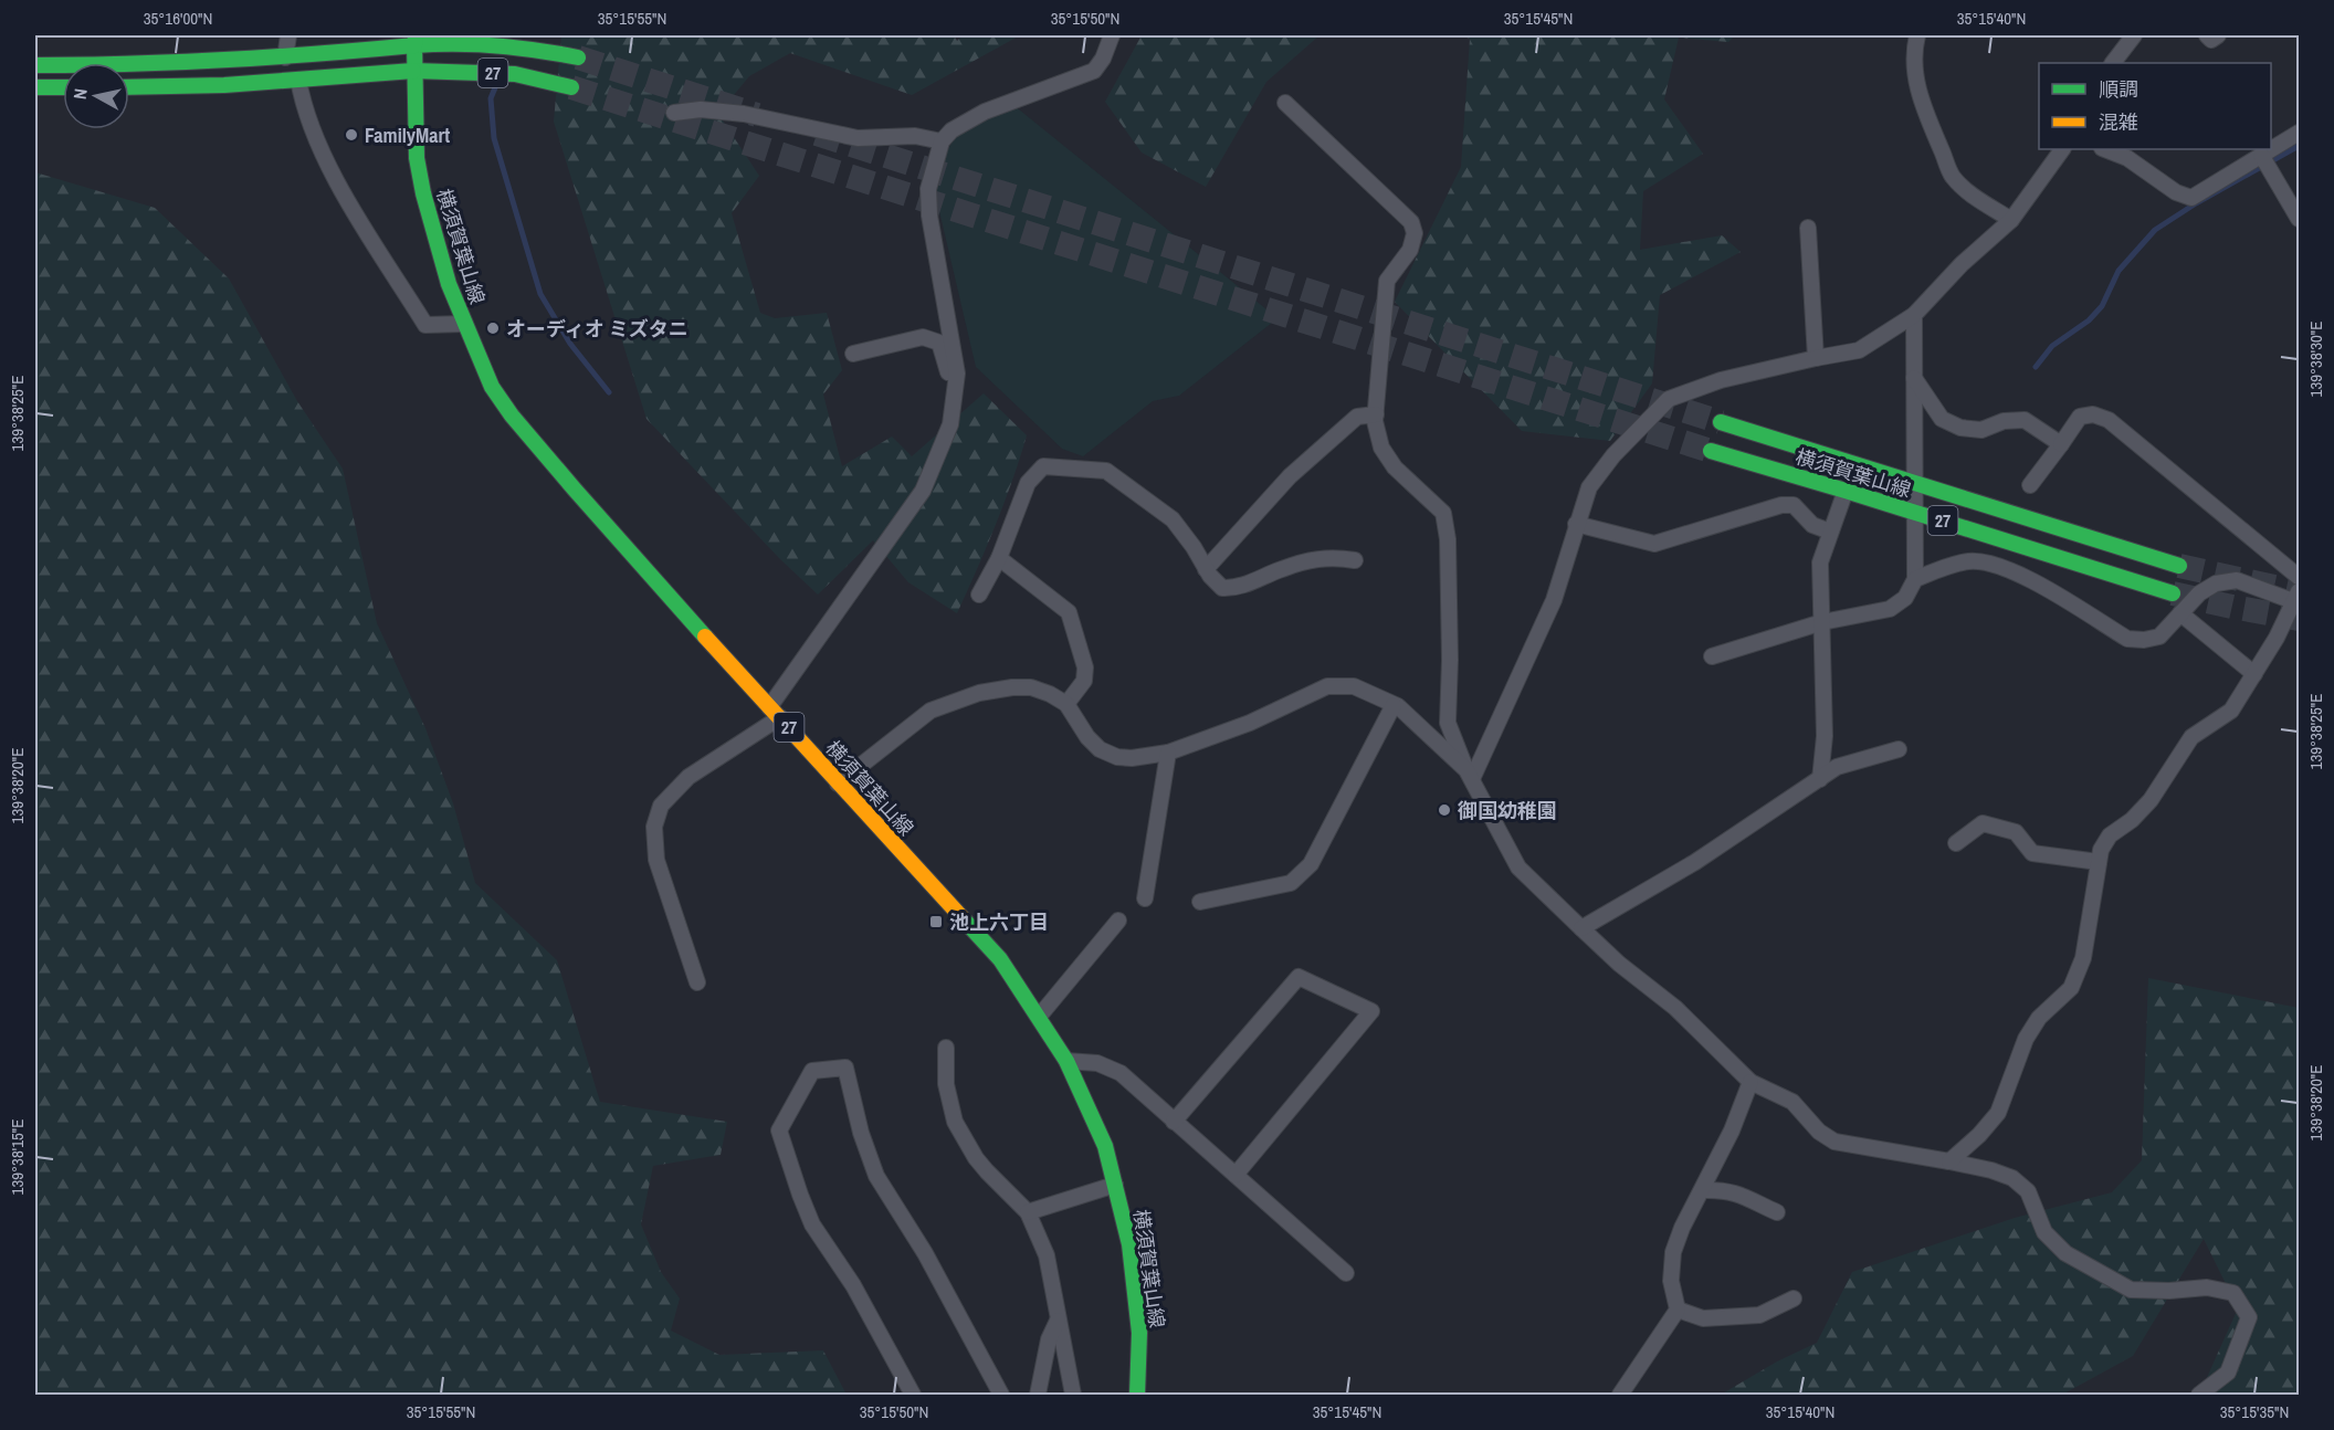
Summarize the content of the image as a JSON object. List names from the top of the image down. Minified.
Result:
{"streets":{"main road":["27","横須賀葉山線"]},"crossings":[["27","横須賀葉山線"]],"places":{"other":["FamilyMart","オーディオ ミズタニ","御国幼稚園"],"transit":["池上六丁目"]},"legend":["順調","混雑"],"north":"left","coordinates":["35°16'00\"N","35°15'55\"N","35°15'50\"N","35°15'45\"N","35°15'40\"N","139°38'30\"E","139°38'25\"E","139°38'20\"E","139°38'15\"E","35°15'35\"N"]}
